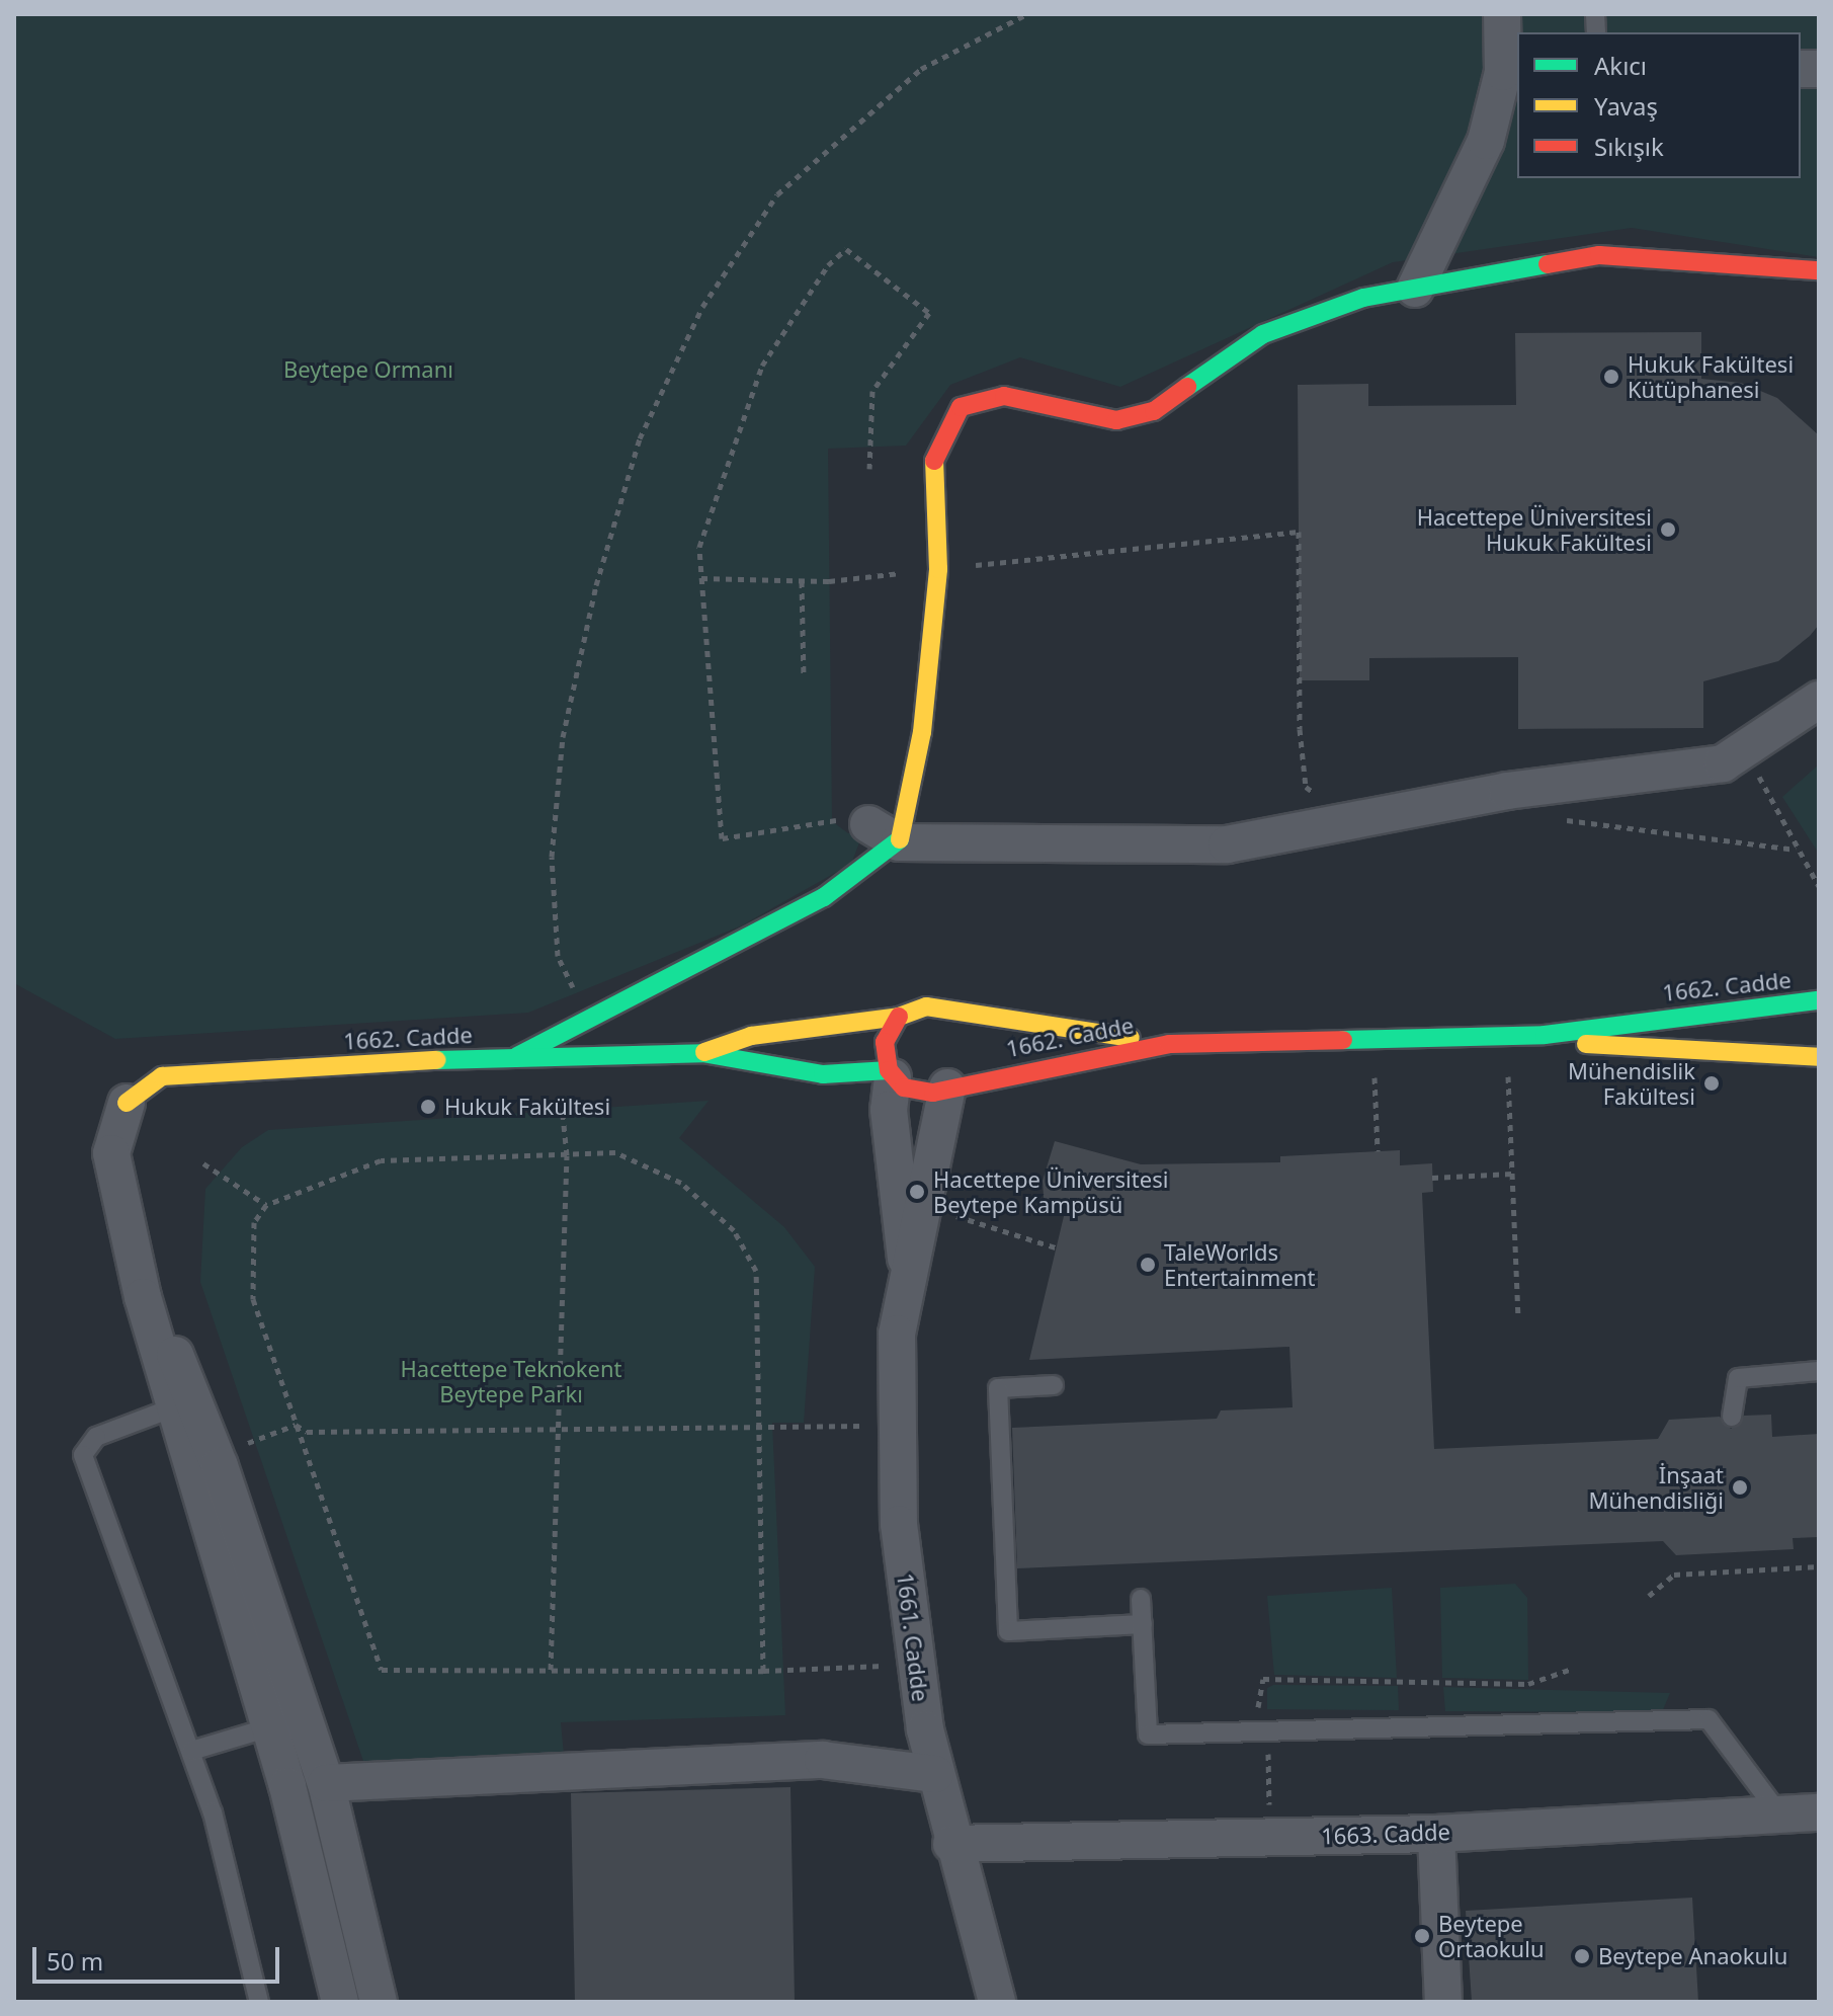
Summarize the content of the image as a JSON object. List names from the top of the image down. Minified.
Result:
{"streets":{"street":["1662. Cadde","1661. Cadde","1663. Cadde"]},"crossings":[["1662. Cadde","1661. Cadde"],["1661. Cadde","1663. Cadde"]],"parks":["Beytepe Ormanı","Hacettepe Teknokent Beytepe Parkı"],"places":["Hukuk Fakültesi Kütüphanesi","Hacettepe Üniversitesi Hukuk Fakültesi","Mühendislik Fakültesi","Hukuk Fakültesi","Hacettepe Üniversitesi Beytepe Kampüsü","TaleWorlds Entertainment","İnşaat Mühendisliği","Beytepe Ortaokulu","Beytepe Anaokulu"],"legend":["Akıcı","Yavaş","Sıkışık"],"scale_bar":"50 m"}
